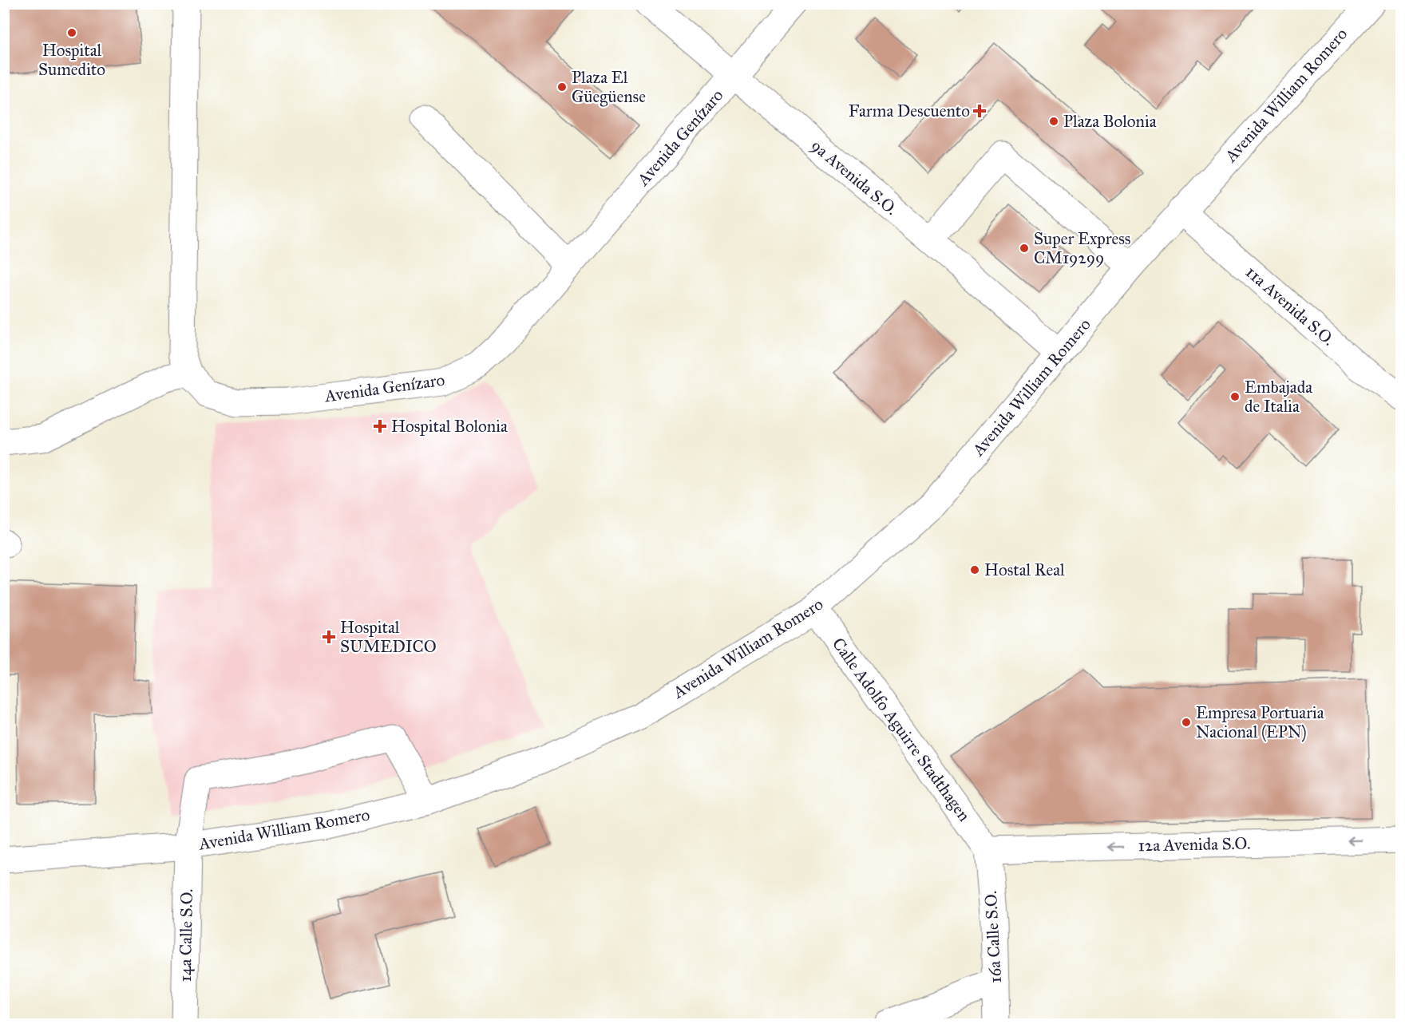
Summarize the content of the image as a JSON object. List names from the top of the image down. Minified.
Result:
{"streets":{"street":["Avenida William Romero","Avenida Genízaro","9a Avenida S.O.","11a Avenida S.O.","Calle Adolfo Aguirre Stadthagen","12a Avenida S.O.","14a Calle S.O.","16a Calle S.O."]},"crossings":[["Avenida William Romero","9a Avenida S.O."],["Avenida William Romero","11a Avenida S.O."],["Avenida William Romero","Calle Adolfo Aguirre Stadthagen"],["Avenida William Romero","14a Calle S.O."],["Avenida Genízaro","9a Avenida S.O."],["Calle Adolfo Aguirre Stadthagen","12a Avenida S.O."],["Calle Adolfo Aguirre Stadthagen","16a Calle S.O."],["12a Avenida S.O.","16a Calle S.O."]],"one_way":["12a Avenida S.O."],"places":{"other":["Hospital Sumedito","Plaza El Güegüense","Plaza Bolonia","Super Express CM19299","Embajada de Italia","Hostal Real","Empresa Portuaria Nacional (EPN)"],"health":["Farma Descuento","Hospital Bolonia","Hospital SUMEDICO"]}}
